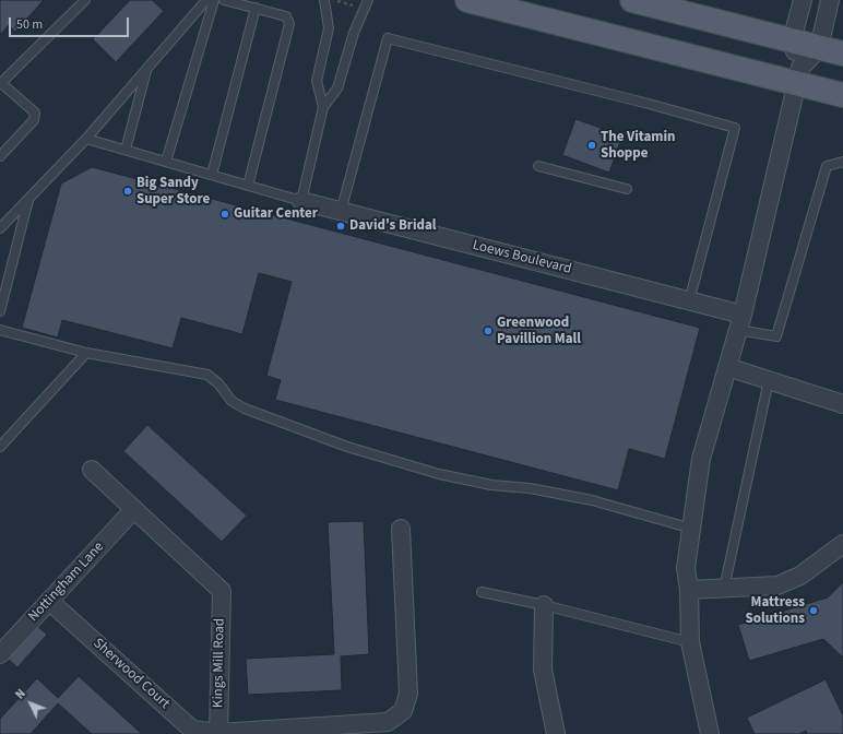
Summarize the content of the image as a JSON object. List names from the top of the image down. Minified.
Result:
{"streets":{"street":["Loews Boulevard","Nottingham Lane","Kings Mill Road","Sherwood Court"]},"crossings":[["Nottingham Lane","Kings Mill Road"],["Nottingham Lane","Sherwood Court"],["Kings Mill Road","Sherwood Court"]],"places":["The Vitamin Shoppe","Big Sandy Super Store","Guitar Center","David's Bridal","Greenwood Pavillion Mall","Mattress Solutions"],"scale_bar":"50 m","north":"top left"}
